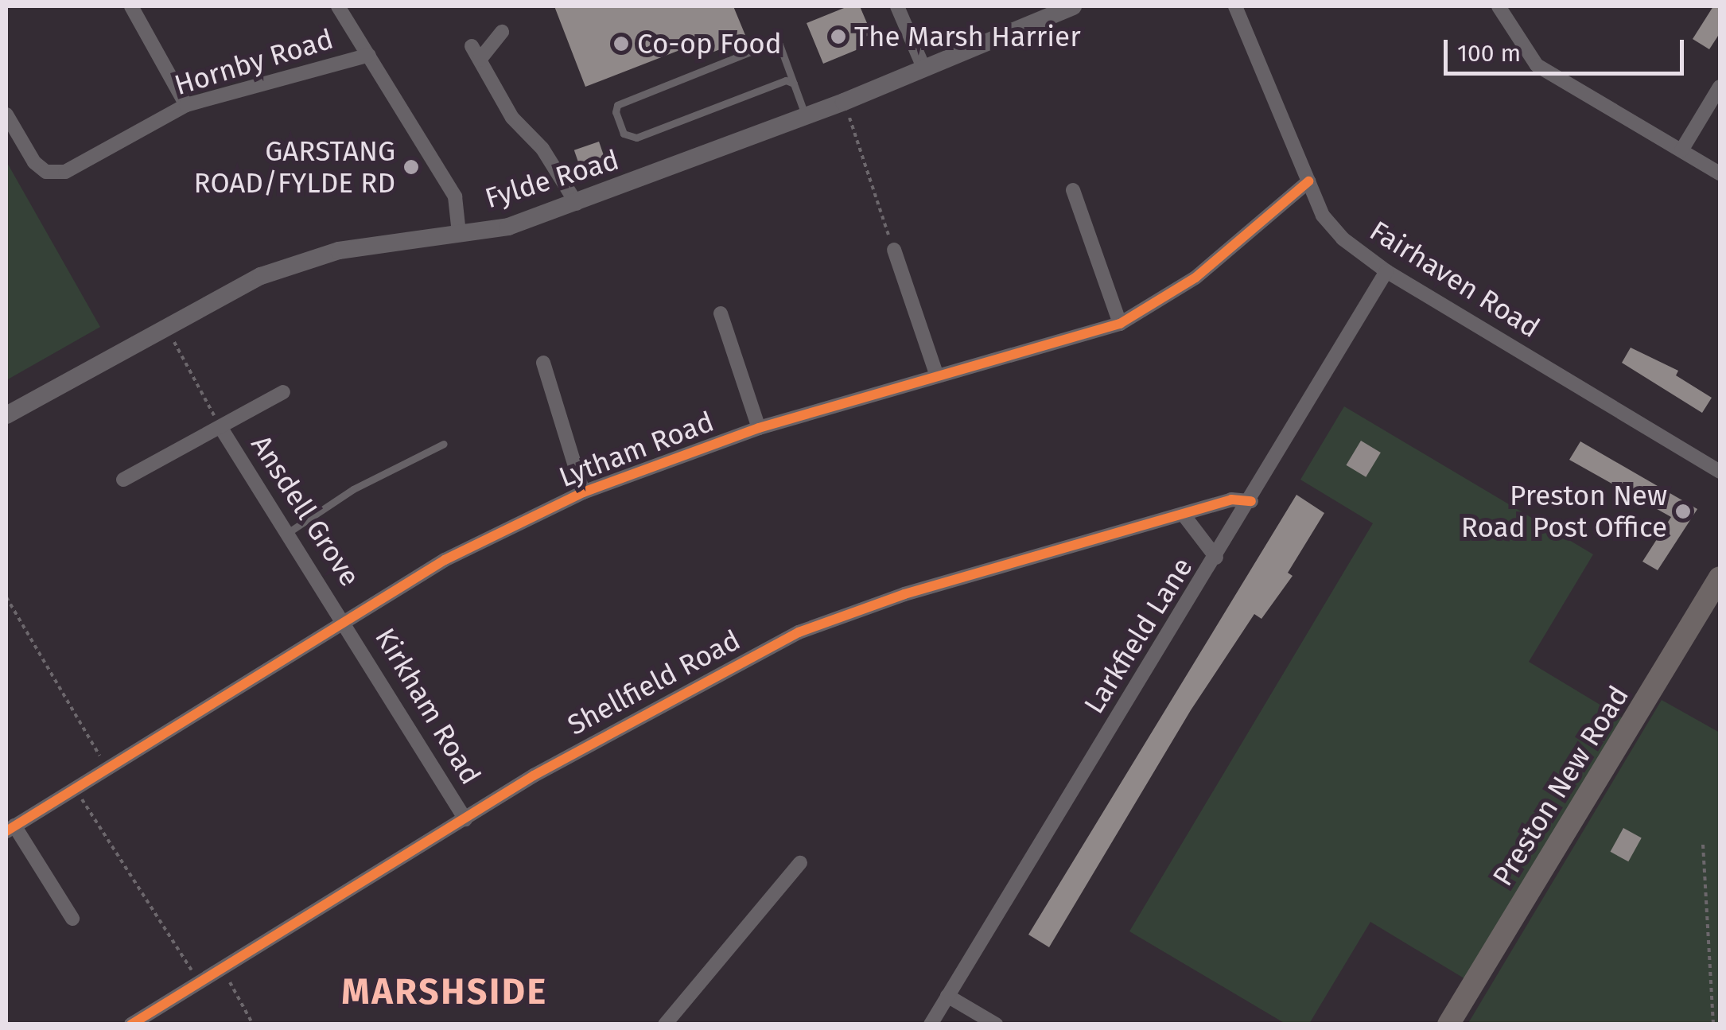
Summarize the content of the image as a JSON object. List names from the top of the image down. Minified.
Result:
{"streets":{"highway":["Preston New Road"],"street":["Hornby Road","Fylde Road","Fairhaven Road","Lytham Road","Ansdell Grove","Larkfield Lane","Shellfield Road","Kirkham Road"]},"crossings":[["Fairhaven Road","Lytham Road"],["Fairhaven Road","Larkfield Lane"],["Lytham Road","Ansdell Grove"],["Lytham Road","Kirkham Road"],["Ansdell Grove","Kirkham Road"],["Larkfield Lane","Shellfield Road"],["Shellfield Road","Kirkham Road"]],"districts":["MARSHSIDE"],"places":["The Marsh Harrier","Co-op Food","GARSTANG ROAD/FYLDE RD","Preston New Road Post Office"],"scale_bar":"100 m"}
